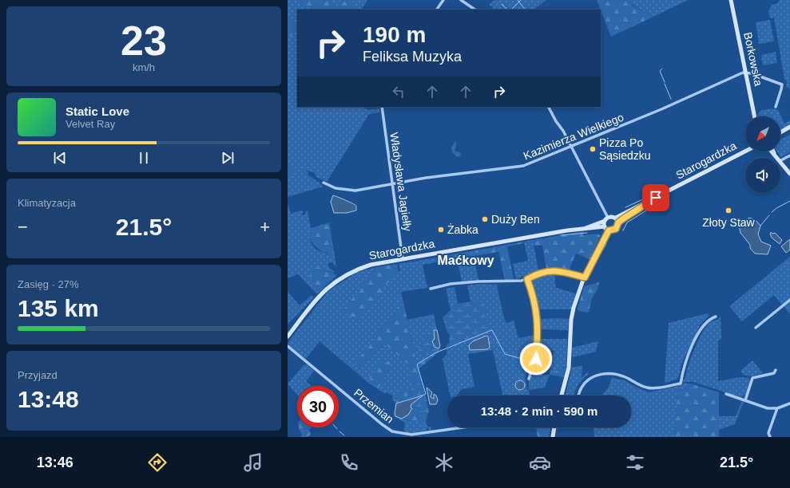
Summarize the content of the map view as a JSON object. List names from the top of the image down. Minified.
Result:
{"streets":{"main road":["Borkowska","Starogardzka"],"street":["Kazimierza Wielkiego","Władysława Jagiełły","Przemian"]},"crossings":[["Borkowska","Kazimierza Wielkiego"],["Kazimierza Wielkiego","Władysława Jagiełły"],["Starogardzka","Władysława Jagiełły"]],"districts":["Maćkowy"],"places":["Pizza Po Sąsiedzku","Złoty Staw","Duży Ben","Żabka"],"north":"bottom left","page":{"tile":[["23","km/h"],"Klimatyzacja",["Zasięg · 27%","135 km"],["Przyjazd","13:48"]],"turn":["190 m","Feliksa Muzyka"],"song":["Static Love","Velvet Ray"],"heat":["−","21.5°","+"],"limit":"30","trip":"13:48 · 2 min · 590 m","tabs":["13:46","21.5°"]}}
